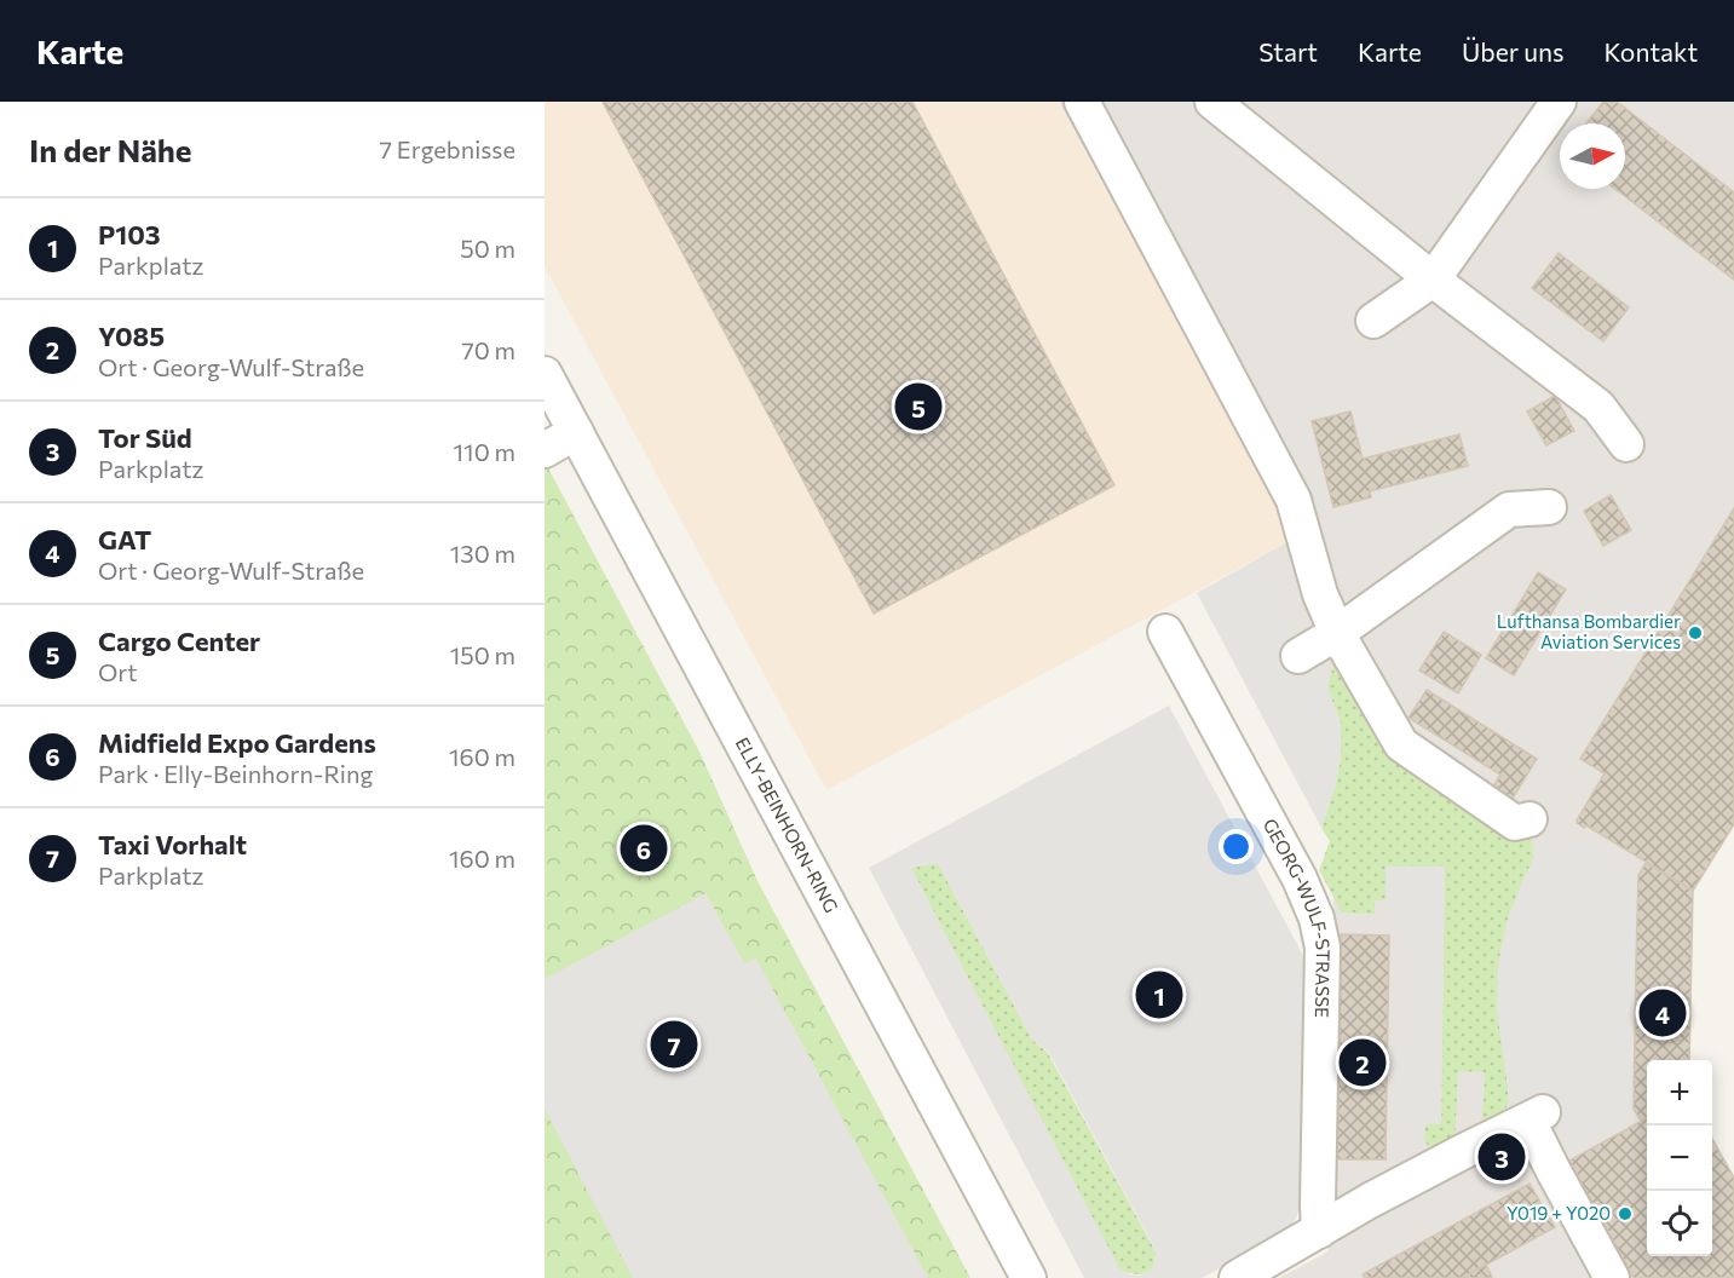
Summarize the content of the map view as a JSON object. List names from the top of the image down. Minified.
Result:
{"streets":{"street":["ELLY-BEINHORN-RING","GEORG-WULF-STRASSE"]},"places":["Lufthansa Bombardier Aviation Services","Y019 + Y020"],"north":"right","page":{"header":"Karte","nav":["Start","Karte","Über uns","Kontakt"],"heading":["In der Nähe","7 Ergebnisse"],"list":[{"mark":"1","name":"P103","note":"Parkplatz","value":"50 m"},{"mark":"2","name":"Y085","note":"Ort · Georg-Wulf-Straße","value":"70 m"},{"mark":"3","name":"Tor Süd","note":"Parkplatz","value":"110 m"},{"mark":"4","name":"GAT","note":"Ort · Georg-Wulf-Straße","value":"130 m"},{"mark":"5","name":"Cargo Center","note":"Ort","value":"150 m"},{"mark":"6","name":"Midfield Expo Gardens","note":"Park · Elly-Beinhorn-Ring","value":"160 m"},{"mark":"7","name":"Taxi Vorhalt","note":"Parkplatz","value":"160 m"}],"pins":["5","6","1","4","7","2","3"],"map_buttons":["+","−"]}}
